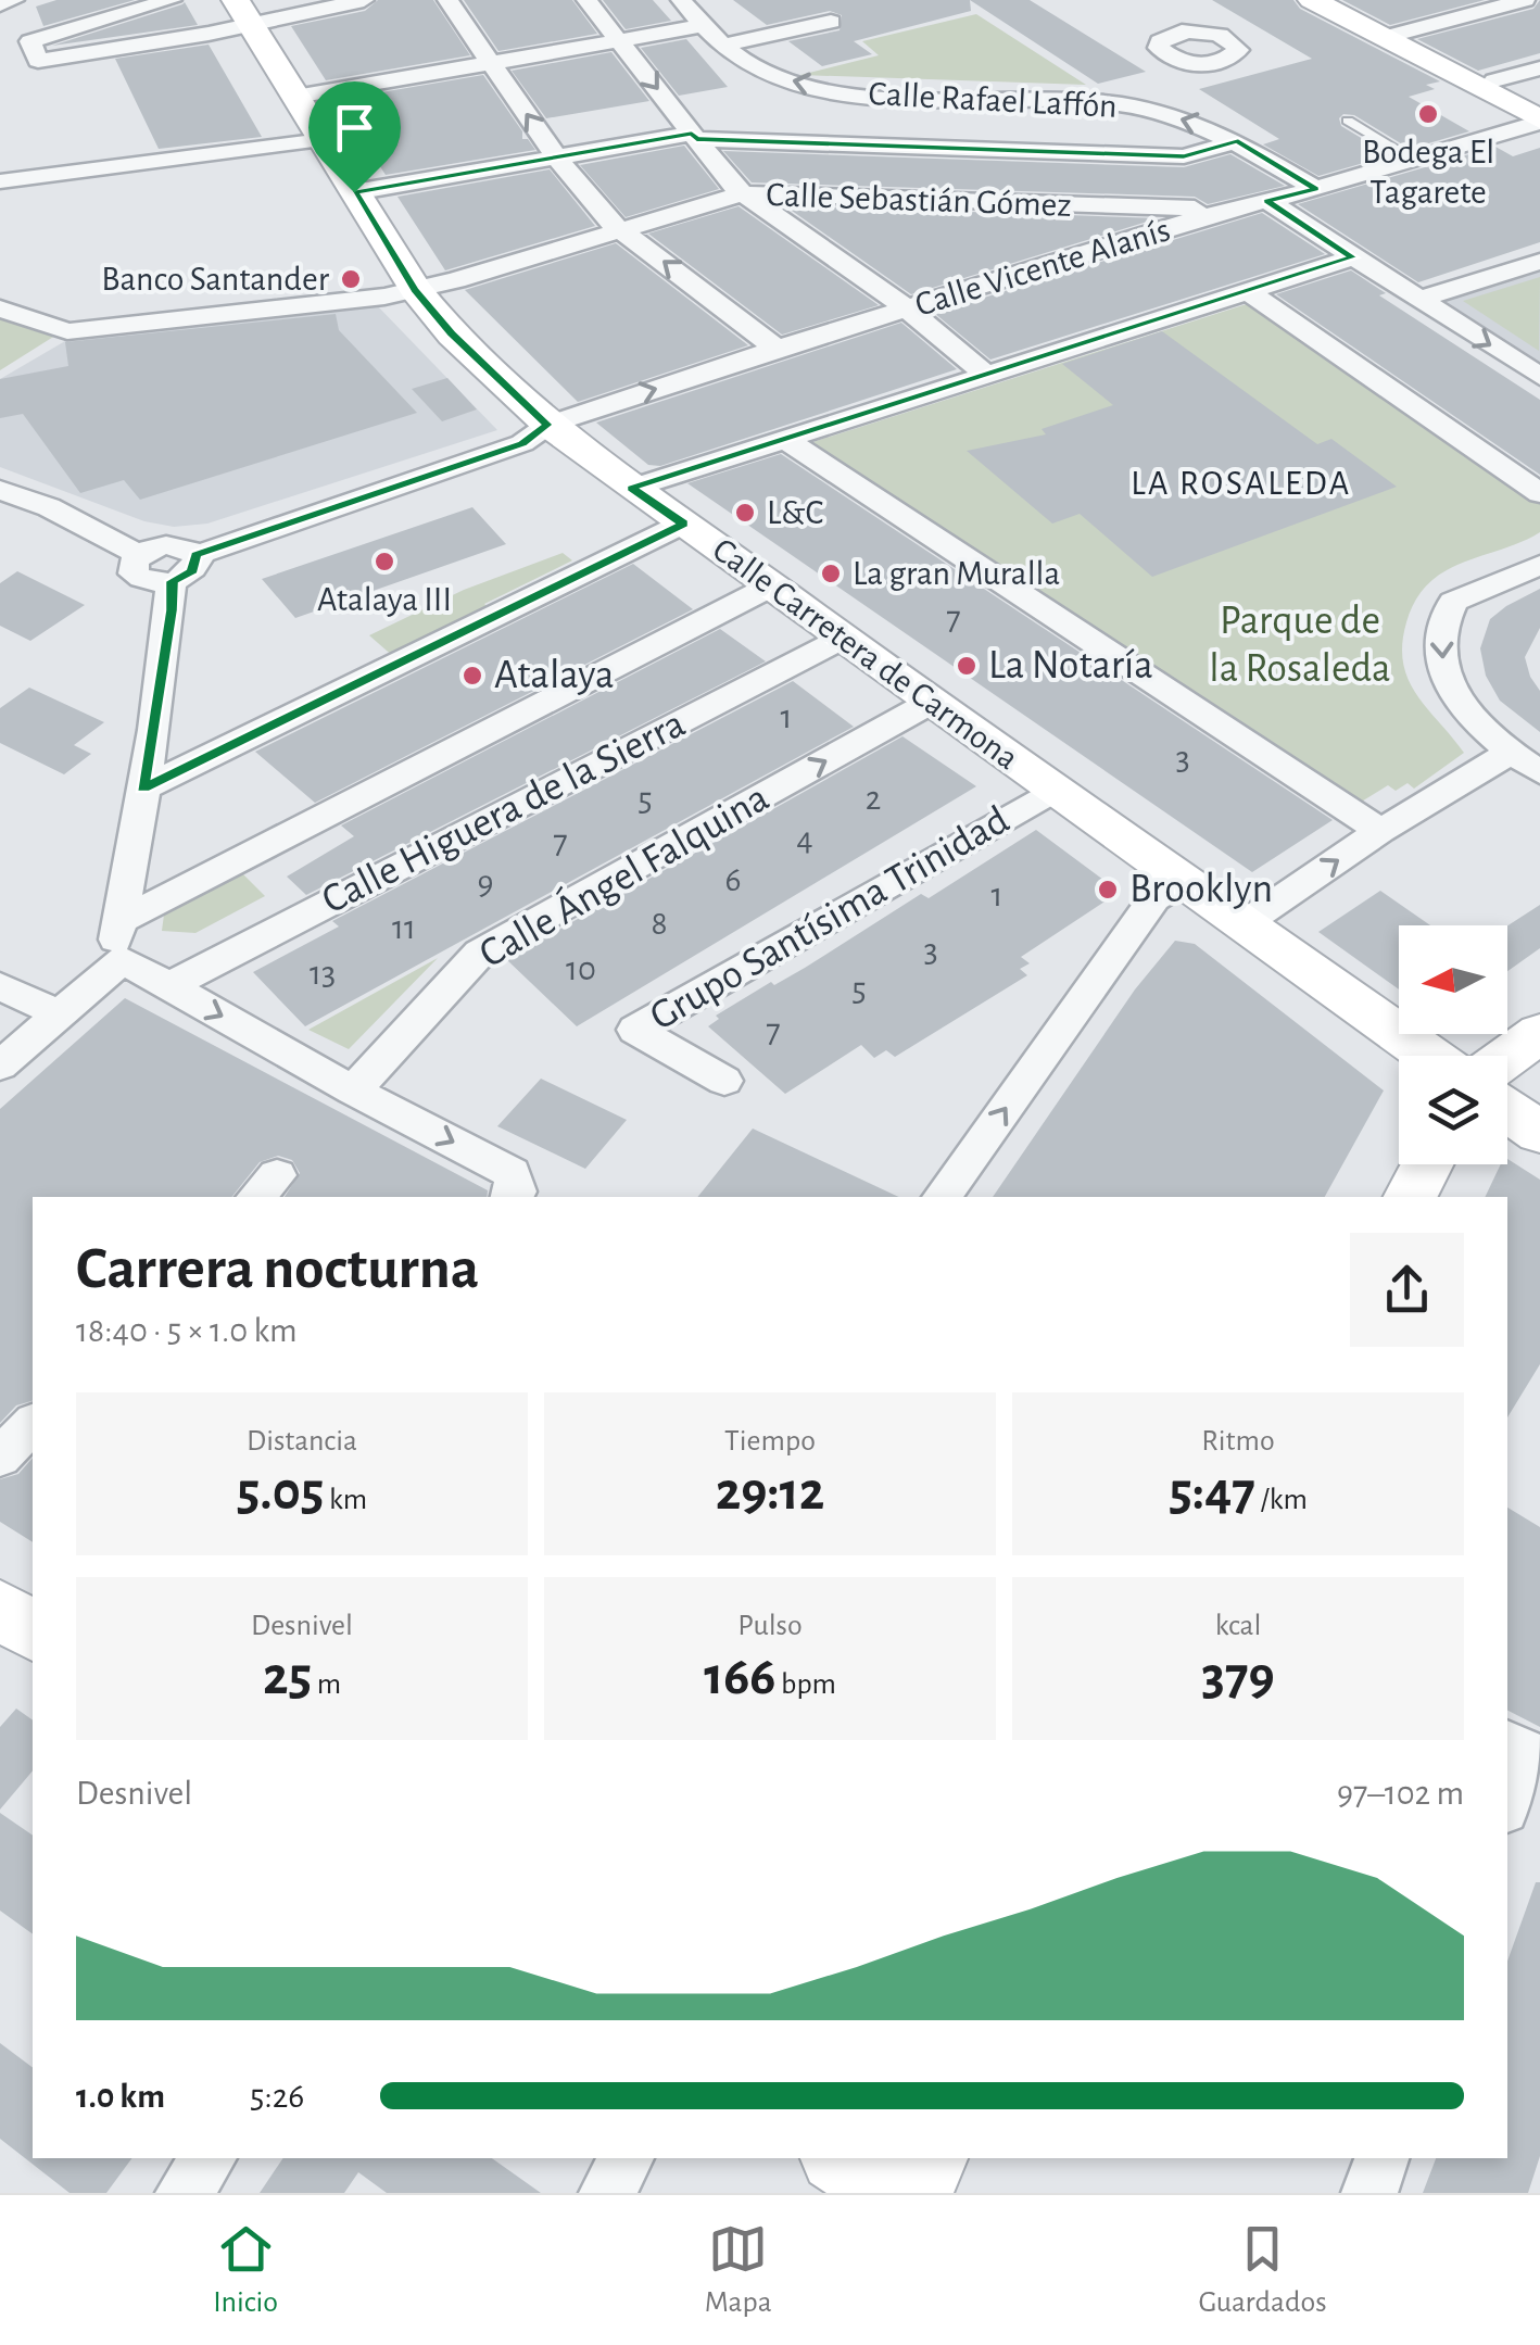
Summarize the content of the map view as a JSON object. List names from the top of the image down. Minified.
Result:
{"streets":{"main road":["Calle Carretera de Carmona"],"street":["Calle Rafael Laffón","Calle Sebastián Gómez","Calle Vicente Alanís","Calle Higuera de la Sierra","Calle Ángel Falquina","Grupo Santísima Trinidad"]},"crossings":[["Calle Rafael Laffón","Calle Vicente Alanís"],["Calle Sebastián Gómez","Calle Vicente Alanís"],["Calle Sebastián Gómez","Calle Carretera de Carmona"],["Calle Vicente Alanís","Calle Carretera de Carmona"],["Calle Carretera de Carmona","Calle Higuera de la Sierra"],["Calle Carretera de Carmona","Calle Ángel Falquina"],["Calle Carretera de Carmona","Grupo Santísima Trinidad"]],"districts":["LA ROSALEDA"],"parks":["Parque de la Rosaleda"],"places":["Bodega El Tagarete","Banco Santander","L&C","Atalaya III","La gran Muralla","La Notaría","Atalaya","Brooklyn"],"house_numbers":["7","1","3","2","5","4","7","6","9","1","8","11","3","10","13","5","7"],"north":"left","page":{"heading":["Carrera nocturna","18:40 · 5 × 1.0 km"],"stats":[["Distancia","5.05 km"],["Tiempo","29:12"],["Ritmo","5:47 /km"],["Desnivel","25 m"],["Pulso","166 bpm"],["kcal","379"]],"chart":["Desnivel","97–102 m"],"list":[{"name":"1.0 km","note":"5:26"}],"tabs":["Inicio","Mapa","Guardados"]}}
